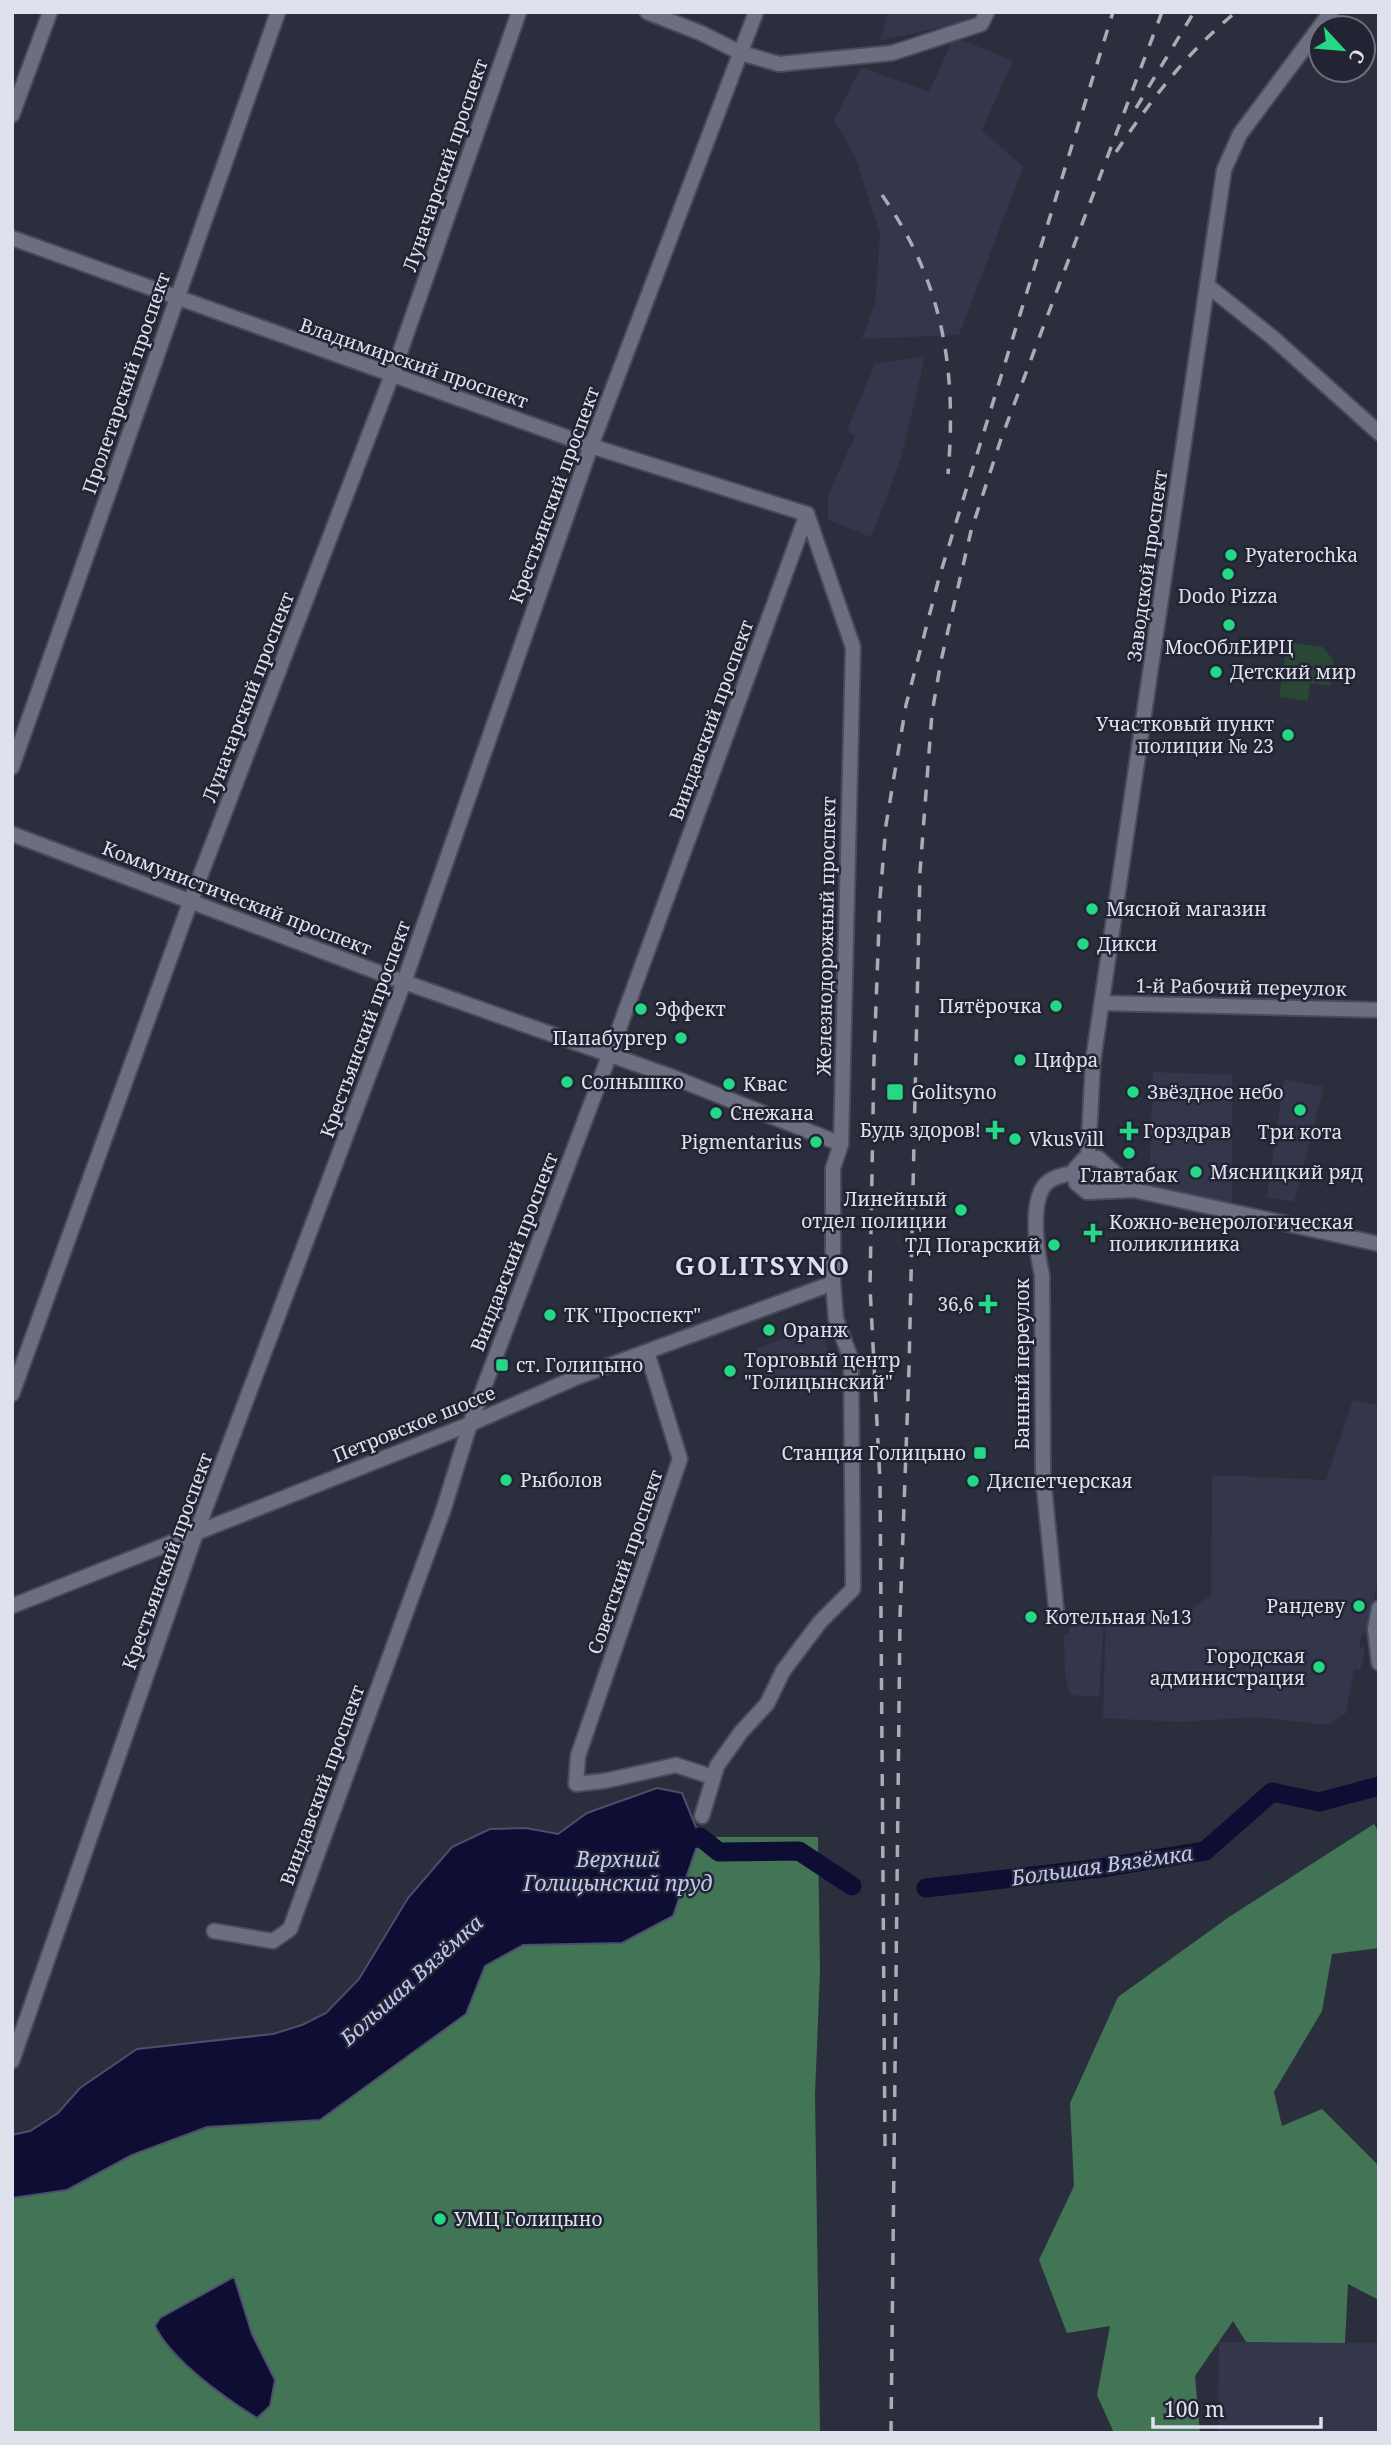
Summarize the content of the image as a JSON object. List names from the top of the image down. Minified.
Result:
{"streets":{"street":["Луначарский проспект","Владимирский проспект","Пролетарский проспект","Крестьянский проспект","Заводской проспект","Виндавский проспект","Коммунистический проспект","Железнодорожный проспект","1-й Рабочий переулок","Банный переулок","Петровское шоссе","Советский проспект"]},"crossings":[["Луначарский проспект","Владимирский проспект"],["Луначарский проспект","Коммунистический проспект"],["Владимирский проспект","Пролетарский проспект"],["Владимирский проспект","Крестьянский проспект"],["Владимирский проспект","Виндавский проспект"],["Владимирский проспект","Железнодорожный проспект"],["Крестьянский проспект","Коммунистический проспект"],["Крестьянский проспект","Петровское шоссе"],["Заводской проспект","1-й Рабочий переулок"],["Заводской проспект","Банный переулок"],["Виндавский проспект","Коммунистический проспект"],["Виндавский проспект","Железнодорожный проспект"],["Виндавский проспект","Петровское шоссе"],["Коммунистический проспект","Железнодорожный проспект"],["Железнодорожный проспект","Петровское шоссе"],["Железнодорожный проспект","Советский проспект"],["Петровское шоссе","Советский проспект"]],"districts":["GOLITSYNO"],"water":["Верхний Голицынский пруд","Большая Вязёмка"],"places":{"other":["Pyaterochka","Dodo Pizza","МосОблЕИРЦ","Детский мир","Участковый пункт полиции № 23","Мясной магазин","Дикси","Пятёрочка","Эффект","Папабургер","Цифра","Солнышко","Квас","Звёздное небо","Три кота","Снежана","VkusVill","Pigmentarius","Главтабак","Мясницкий ряд","Линейный отдел полиции","ТД Погарский","ТК \"Проспект\"","Оранж","Торговый центр \"Голицынский\"","Рыболов","Диспетчерская","Рандеву","Котельная №13","Городская администрация","УМЦ Голицыно"],"transit":["Golitsyno","ст. Голицыно","Станция Голицыно"],"health":["Будь здоров!","Горздрав","Кожно-венерологическая поликлиника","36,6"]},"scale_bar":"100 m","north":"bottom right"}
